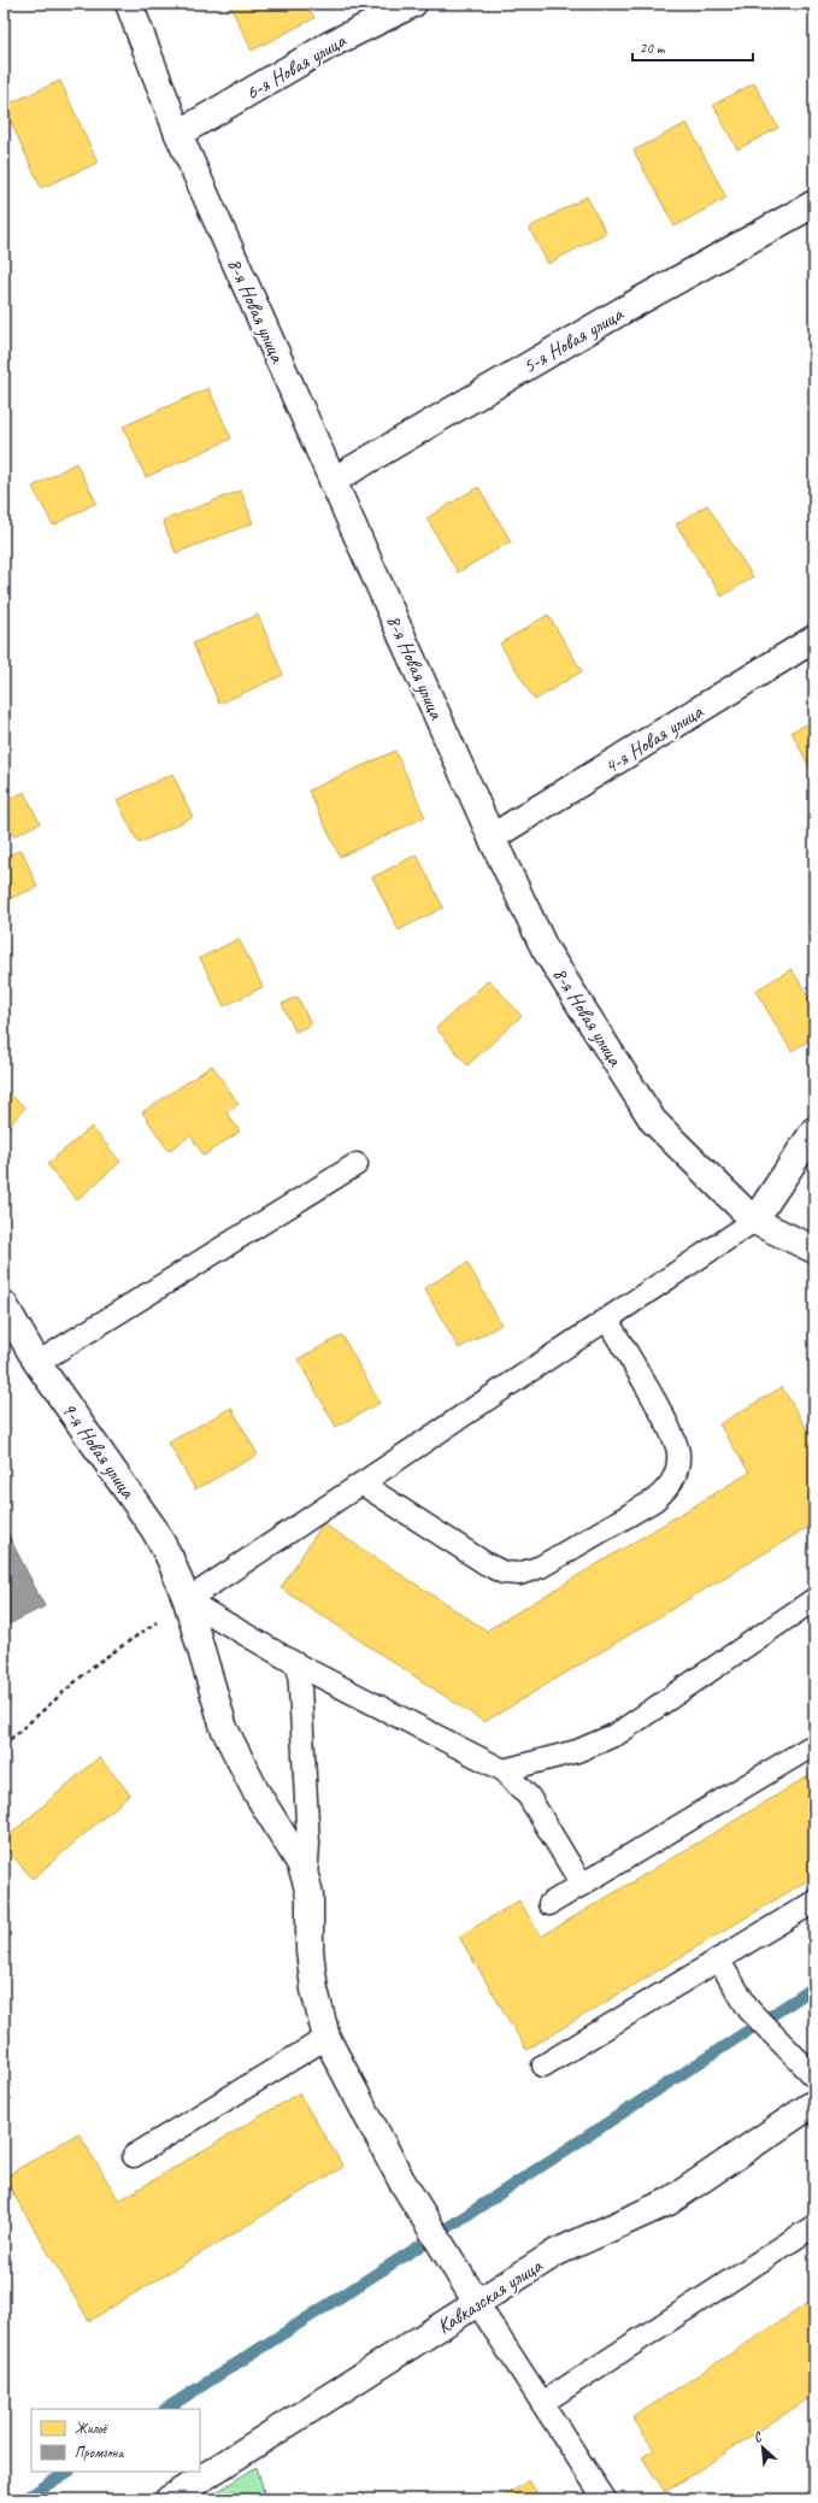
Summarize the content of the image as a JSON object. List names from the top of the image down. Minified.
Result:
{"streets":{"street":["6-я Новая улица","8-я Новая улица","5-я Новая улица","4-я Новая улица","9-я Новая улица","Кавказская улица"]},"crossings":[["6-я Новая улица","8-я Новая улица"],["8-я Новая улица","5-я Новая улица"],["8-я Новая улица","4-я Новая улица"],["9-я Новая улица","Кавказская улица"]],"legend":["Жильё","Промзона"],"scale_bar":"20 m","north":"top left"}
